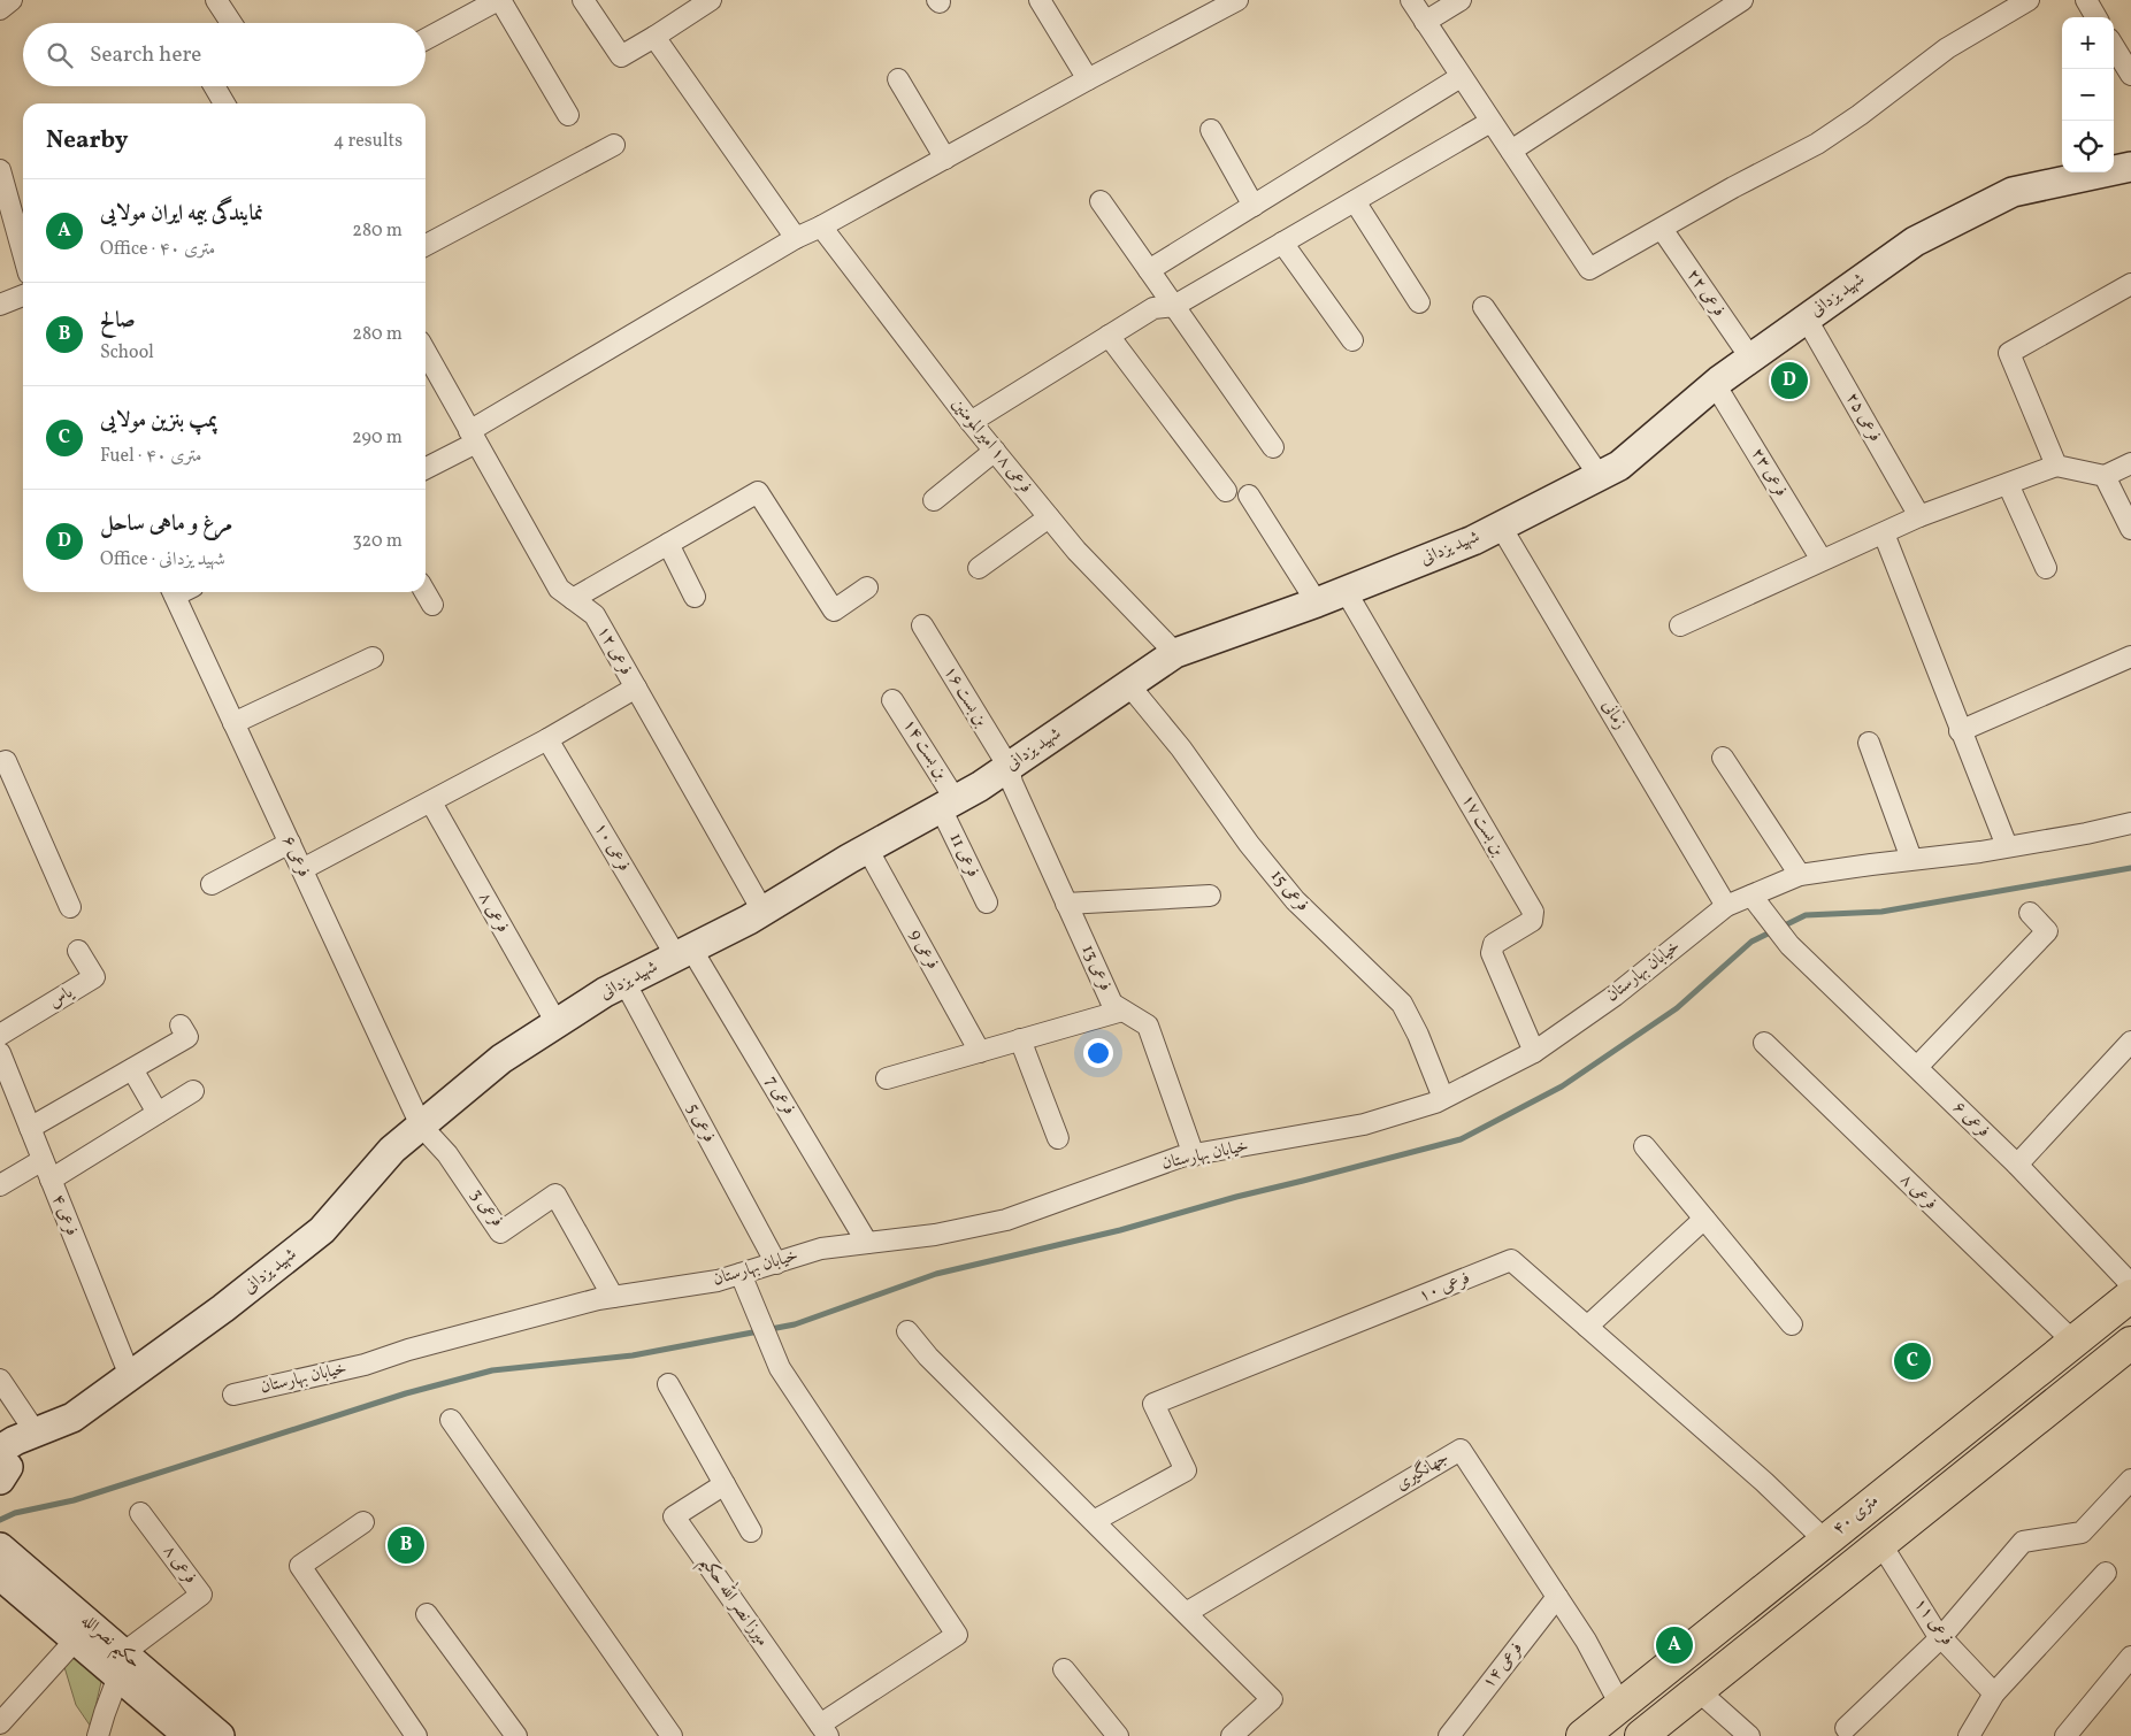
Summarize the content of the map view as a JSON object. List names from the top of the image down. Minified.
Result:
{"streets":{"main road":["۴۰ متری"],"street":["فرعی ۲۲","شهید یزدانی","فرعی ۲۵","فرعی ۱۸ امیرالمومنین","فرعی ۲۳","فرعی ۱۲","بن بست ۱۶","زمانی","بن بست ۱۴","بن بست ۱۷","فرعی ۱۰","فرعی 11","فرعی ۶","فرعی 15","فرعی ۸","فرعی 9","فرعی 13","خیابان بهارستان","یاس","فرعی 7","فرعی 5","فرعی 3","فرعی ۴","جهانگیری","میرزا نصر الله حکیم","فرعی ۱۱","حکیم نصرالله","فرعی ۱۴"]},"crossings":[["فرعی ۲۲","شهید یزدانی"],["شهید یزدانی","فرعی ۲۵"],["شهید یزدانی","فرعی ۱۸ امیرالمومنین"],["شهید یزدانی","فرعی ۲۳"],["شهید یزدانی","فرعی ۱۲"],["شهید یزدانی","بن بست ۱۶"],["شهید یزدانی","زمانی"],["شهید یزدانی","بن بست ۱۴"],["شهید یزدانی","بن بست ۱۷"],["شهید یزدانی","فرعی ۱۰"],["شهید یزدانی","فرعی 11"],["شهید یزدانی","فرعی ۶"],["شهید یزدانی","فرعی 15"],["شهید یزدانی","فرعی ۸"],["شهید یزدانی","فرعی 9"],["شهید یزدانی","فرعی 13"],["شهید یزدانی","فرعی 7"],["شهید یزدانی","فرعی 5"],["شهید یزدانی","فرعی 3"],["شهید یزدانی","فرعی ۴"],["بن بست ۱۶","فرعی 13"],["زمانی","خیابان بهارستان"],["بن بست ۱۴","فرعی 11"],["بن بست ۱۷","خیابان بهارستان"],["فرعی ۱۰","فرعی 7"],["فرعی ۱۰","۴۰ متری"],["فرعی ۶","خیابان بهارستان"],["فرعی ۶","فرعی 3"],["فرعی 15","خیابان بهارستان"],["فرعی ۸","۴۰ متری"],["فرعی ۸","حکیم نصرالله"],["فرعی 13","خیابان بهارستان"],["خیابان بهارستان","فرعی 7"],["خیابان بهارستان","فرعی 5"],["خیابان بهارستان","فرعی 3"],["جهانگیری","۴۰ متری"],["جهانگیری","فرعی ۱۴"]],"page":{"map_buttons":["+","−"],"search":"Search here","heading":["Nearby","4 results"],"list":[{"mark":"A","name":"نمایندگی بیمه ایران مولایی","note":"Office · ۴۰ متری","value":"280 m"},{"mark":"B","name":"صالح","note":"School","value":"280 m"},{"mark":"C","name":"پمپ بنزین مولایی","note":"Fuel · ۴۰ متری","value":"290 m"},{"mark":"D","name":"مرغ و ماهی ساحل","note":"Office · شهید یزدانی","value":"320 m"}],"pins":["D","C","B","A"]}}
